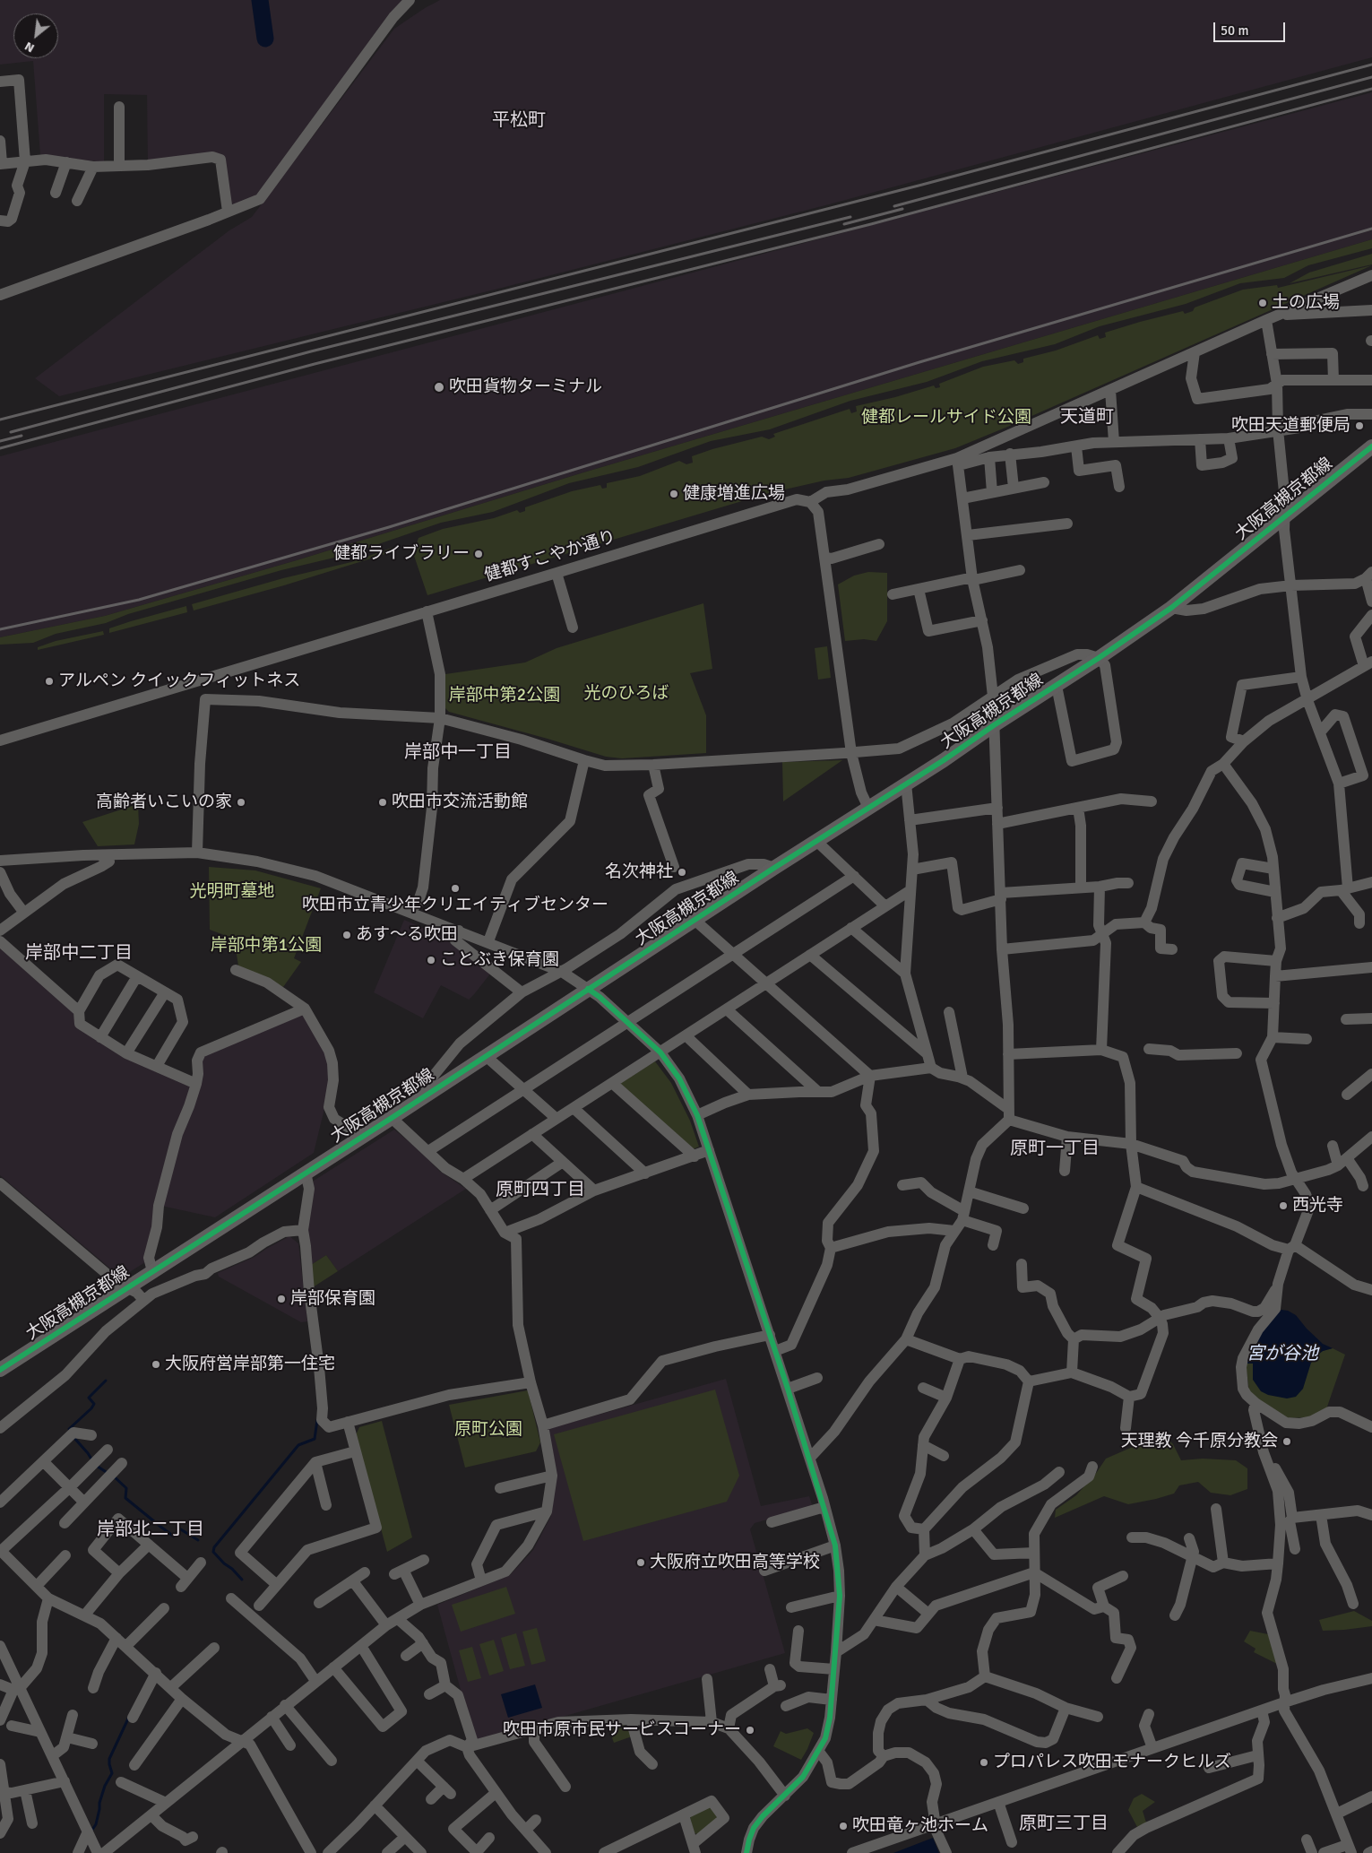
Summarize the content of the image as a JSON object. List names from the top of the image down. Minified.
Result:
{"streets":{"main road":["大阪高槻京都線"],"street":["健都すこやか通り"]},"districts":["平松町","天道町","岸部中一丁目","岸部中二丁目","原町一丁目","原町四丁目","岸部北二丁目","原町三丁目"],"water":["宮が谷池"],"parks":["健都レールサイド公園","光のひろば","岸部中第2公園","光明町墓地","岸部中第1公園","原町公園"],"places":["土の広場","吹田貨物ターミナル","吹田天道郵便局","健康増進広場","健都ライブラリー","アルペン クイックフィットネス","高齢者いこいの家","吹田市交流活動館","名次神社","吹田市立青少年クリエイティブセンター","あす～る吹田","ことぶき保育園","西光寺","岸部保育園","大阪府営岸部第一住宅","天理教 今千原分教会","大阪府立吹田高等学校","吹田市原市民サービスコーナー","プロパレス吹田モナークヒルズ","吹田竜ヶ池ホーム"],"scale_bar":"50 m","north":"bottom left"}
